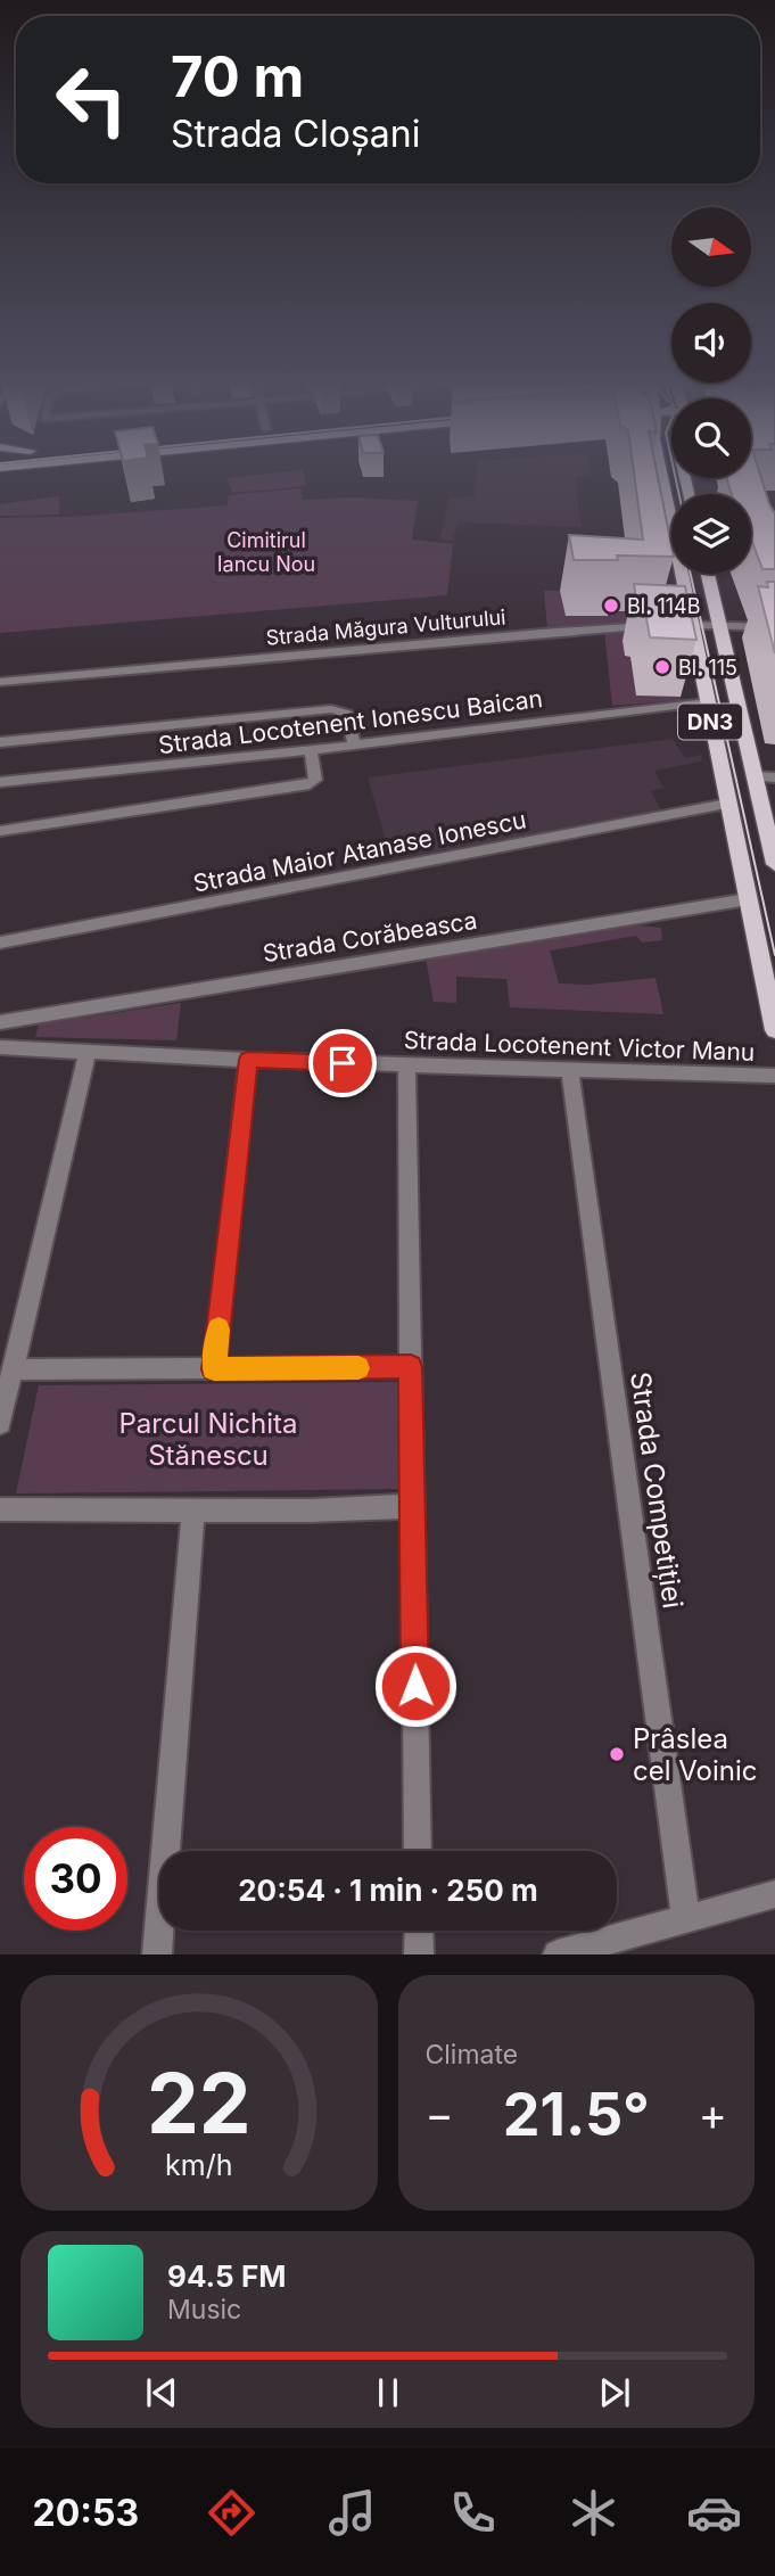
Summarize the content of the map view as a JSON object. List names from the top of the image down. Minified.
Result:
{"streets":{"main road":["DN3"],"street":["Strada Măgura Vulturului","Strada Locotenent Ionescu Baican","Strada Maior Atanase Ionescu","Strada Corăbeasca","Strada Locotenent Victor Manu","Strada Competiției"]},"crossings":[["Strada Măgura Vulturului","DN3"],["Strada Locotenent Ionescu Baican","DN3"],["DN3","Strada Maior Atanase Ionescu"],["DN3","Strada Corăbeasca"],["Strada Locotenent Victor Manu","Strada Competiției"]],"parks":["Cimitirul Iancu Nou","Parcul Nichita Stănescu"],"places":["Bl. 114B","Bl. 115","Prâslea cel Voinic"],"north":"right","page":{"turn":["70 m","Strada Cloșani"],"limit":"30","trip":"20:54 · 1 min · 250 m","tile":"Climate","heat":["−","21.5°","+"],"song":["94.5 FM","Music"],"tabs":"20:53","gauge":["22","km/h"]}}
